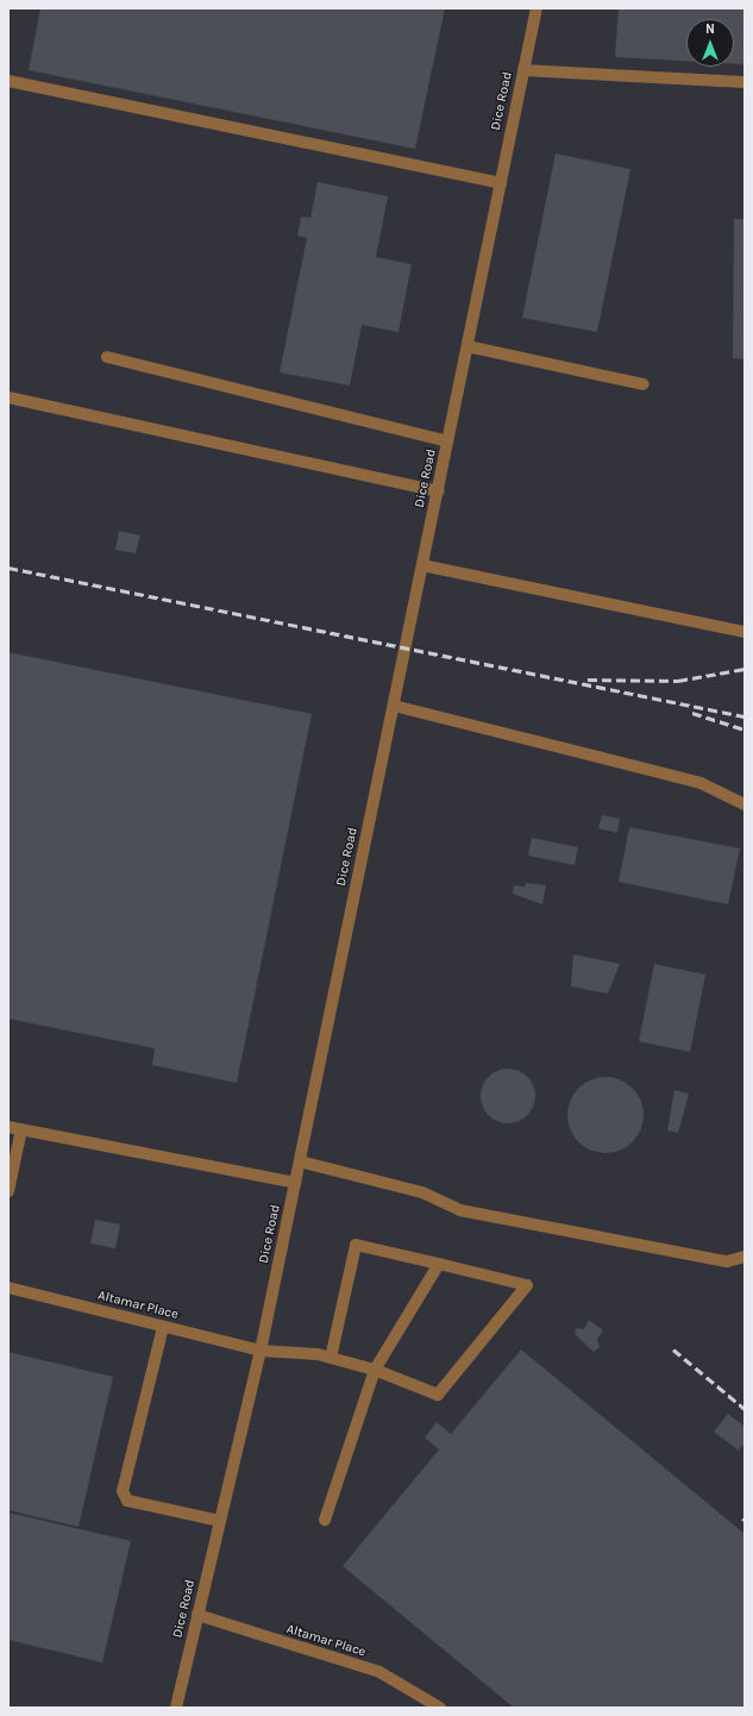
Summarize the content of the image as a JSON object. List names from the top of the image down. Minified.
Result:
{"streets":{"street":["Dice Road","Altamar Place"]},"crossings":[["Dice Road","Altamar Place"]],"north":"top"}
